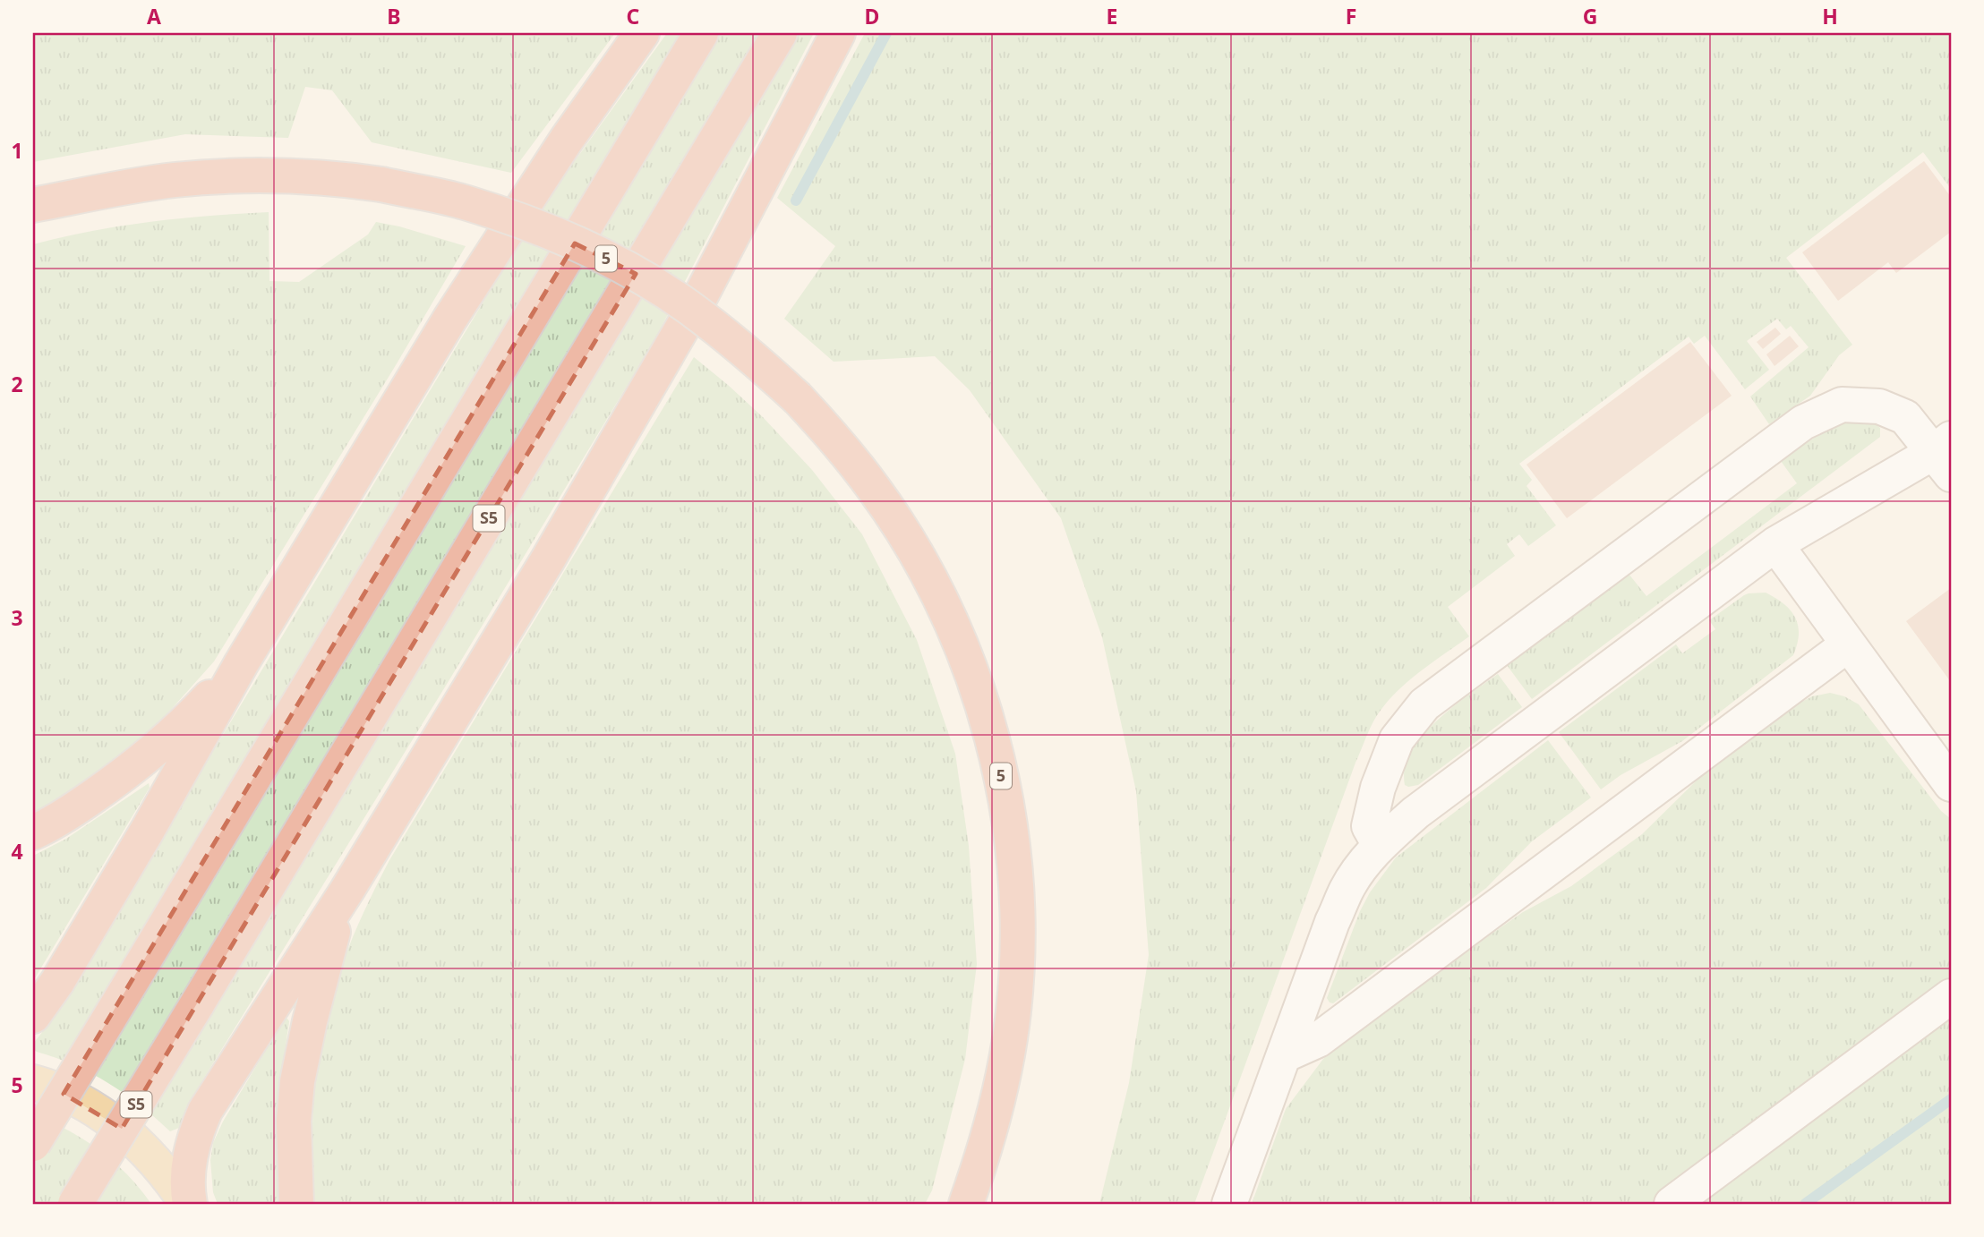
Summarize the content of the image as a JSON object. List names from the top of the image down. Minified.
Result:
{"streets":{"highway":["5","S5"]},"grid":{"columns":["A","B","C","D","E","F","G","H"],"rows":["1","2","3","4","5"]}}
